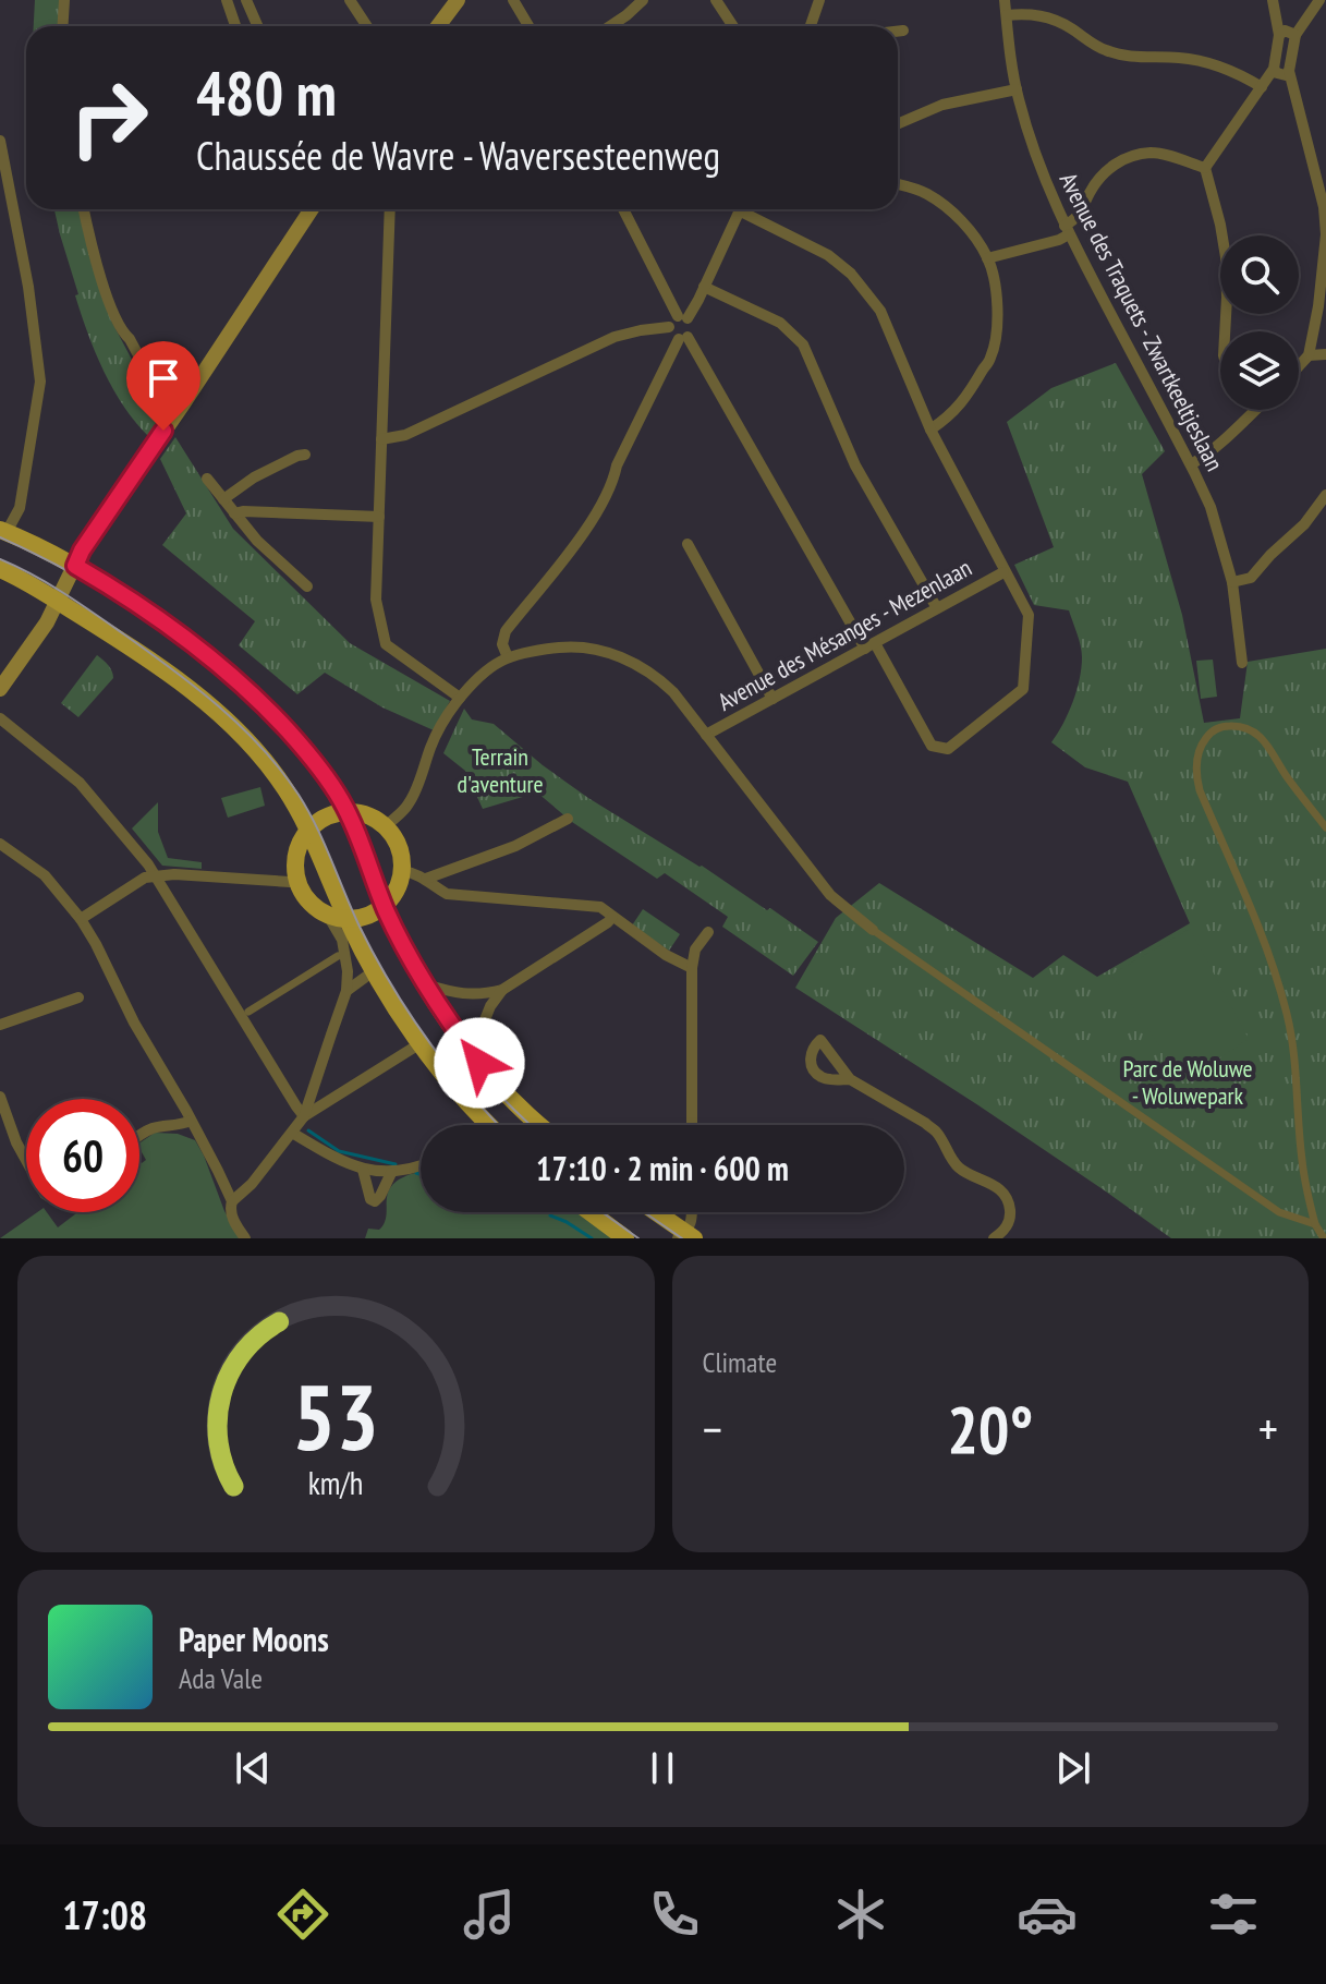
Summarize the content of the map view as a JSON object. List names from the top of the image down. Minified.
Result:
{"streets":{"street":["Avenue des Traquets - Zwartkeeltjeslaan","Avenue des Mésanges - Mezenlaan"]},"parks":["Terrain d'aventure","Parc de Woluwe - Woluwepark"],"page":{"turn":["480 m","Chaussée de Wavre - Waversesteenweg"],"limit":"60","trip":"17:10 · 2 min · 600 m","tile":"Climate","heat":["−","20°","+"],"song":["Paper Moons","Ada Vale"],"tabs":"17:08","gauge":["53","km/h"]}}
